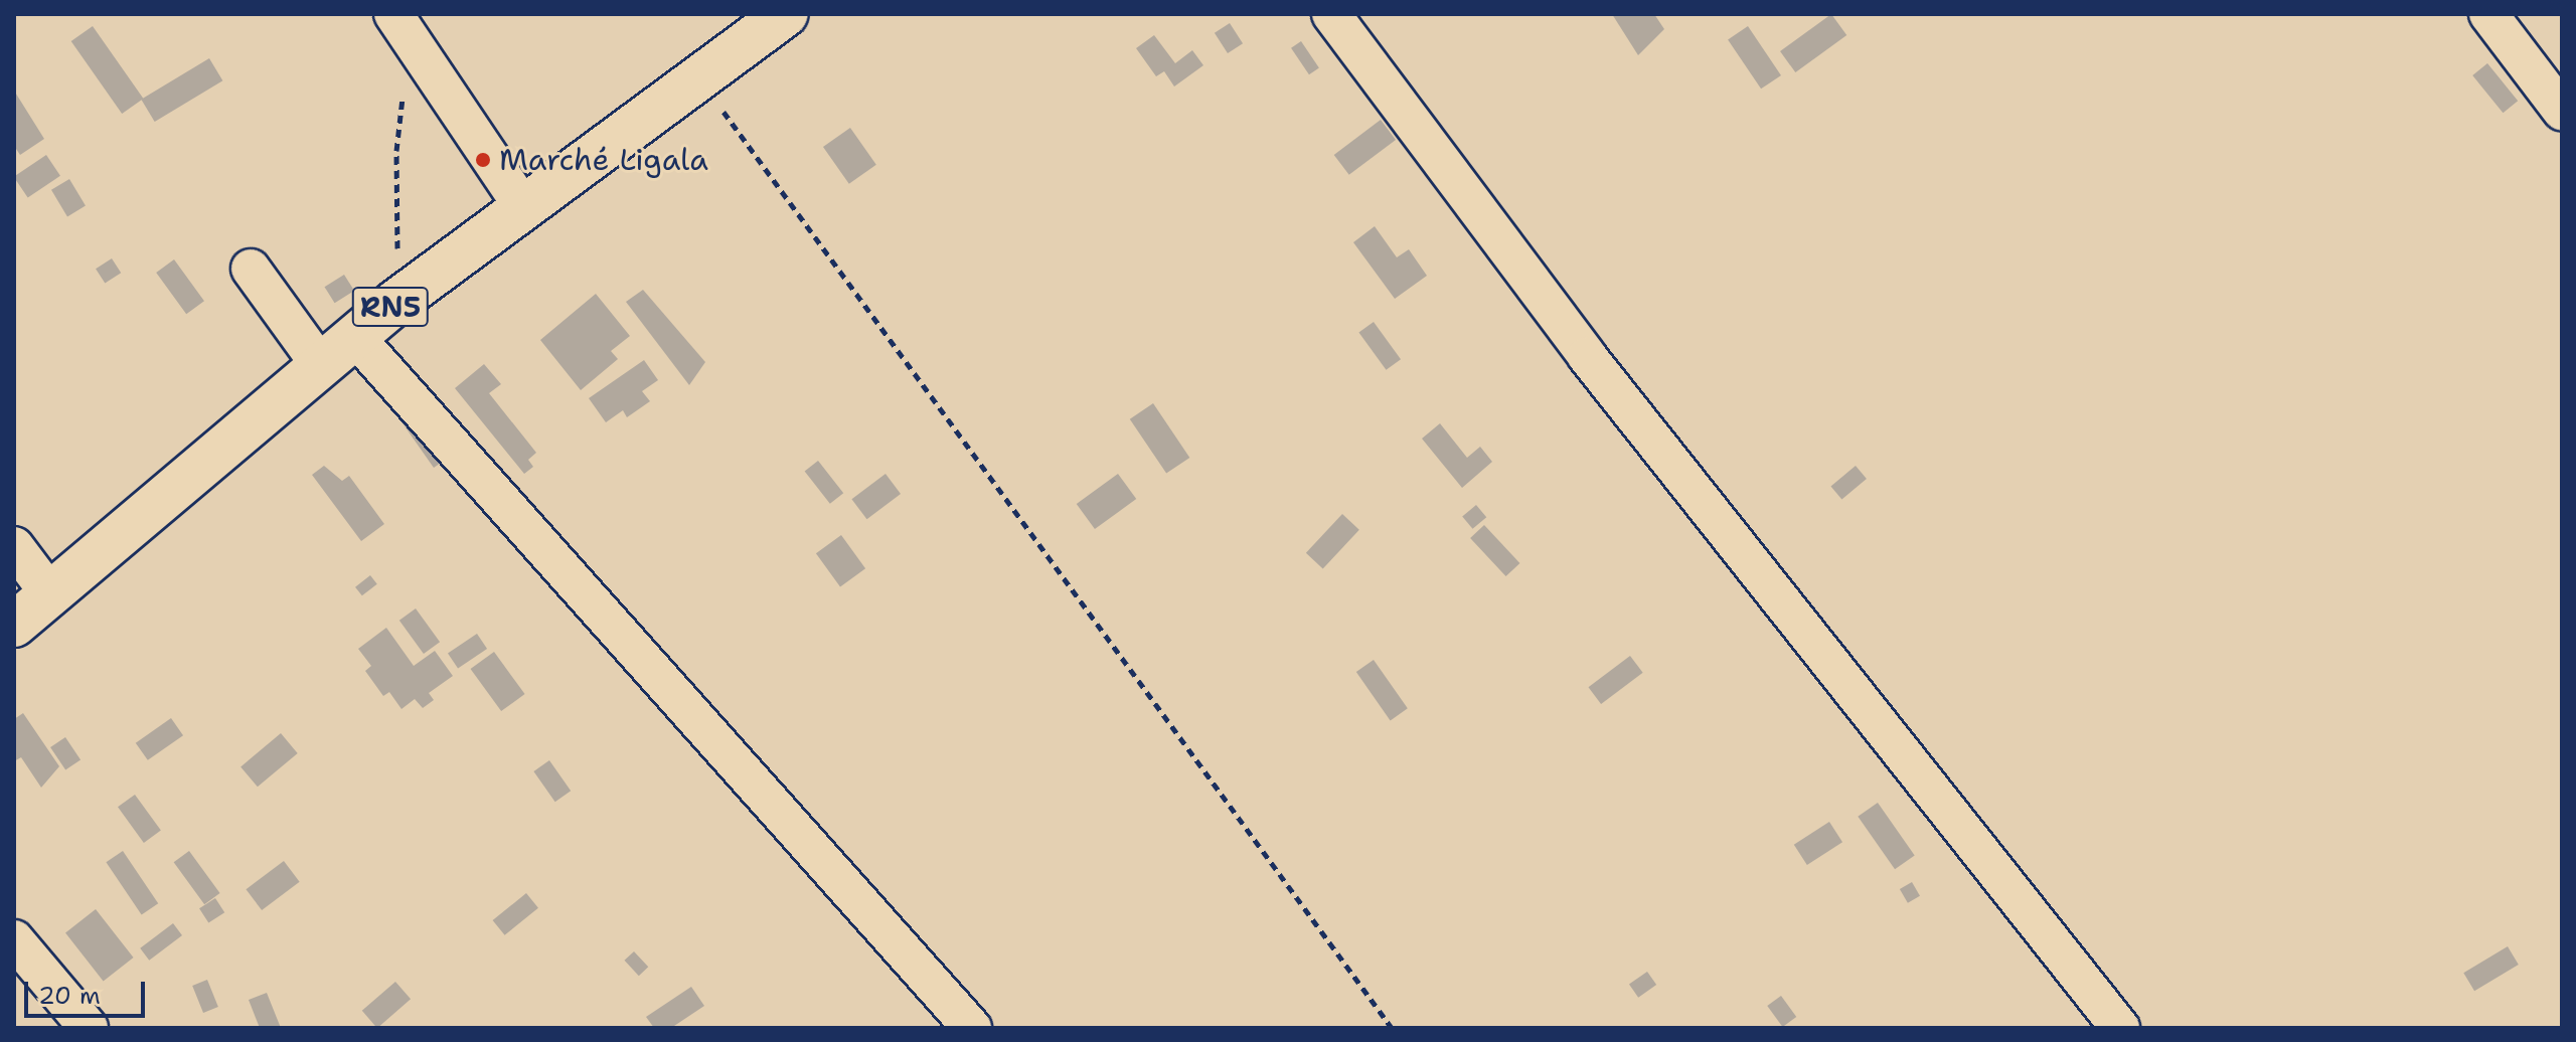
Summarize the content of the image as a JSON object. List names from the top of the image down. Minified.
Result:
{"streets":{"highway":["RN5"]},"places":["Marché Ligala"],"scale_bar":"20 m"}
